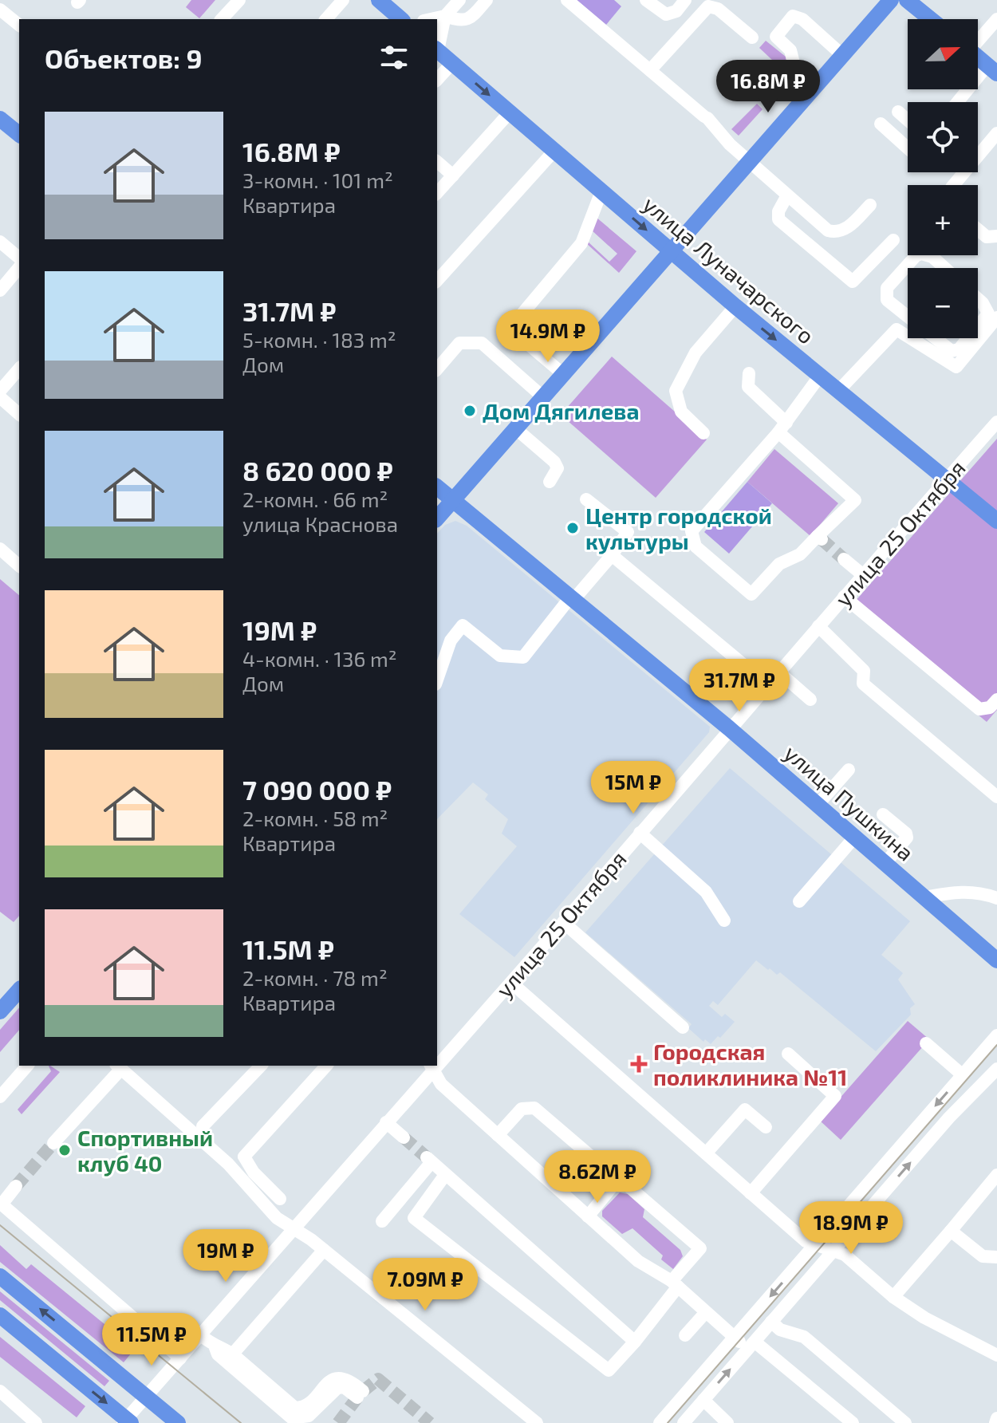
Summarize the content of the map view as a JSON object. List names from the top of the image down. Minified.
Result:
{"streets":{"main road":["улица Луначарского","улица Пушкина"],"street":["улица 25 Октября"]},"crossings":[["улица Луначарского","улица 25 Октября"],["улица 25 Октября","улица Пушкина"]],"one_way":["улица Луначарского"],"places":{"other":["Дом Дягилева","Центр городской культуры","Спортивный клуб 40"],"health":["Городская поликлиника №11"]},"north":"right","page":{"map_buttons":["+","−"],"heading":"Объектов: 9","price":["16.8M ₽","14.9M ₽","31.7M ₽","15M ₽","8.62M ₽","18.9M ₽","19M ₽","7.09M ₽","11.5M ₽"],"list":[{"name":"16.8M ₽","note":"3-комн. · 101 m² · Квартира"},{"name":"31.7M ₽","note":"5-комн. · 183 m² · Дом"},{"name":"8 620 000 ₽","note":"2-комн. · 66 m² · улица Краснова"},{"name":"19M ₽","note":"4-комн. · 136 m² · Дом"},{"name":"7 090 000 ₽","note":"2-комн. · 58 m² · Квартира"},{"name":"11.5M ₽","note":"2-комн. · 78 m² · Квартира"}]}}
